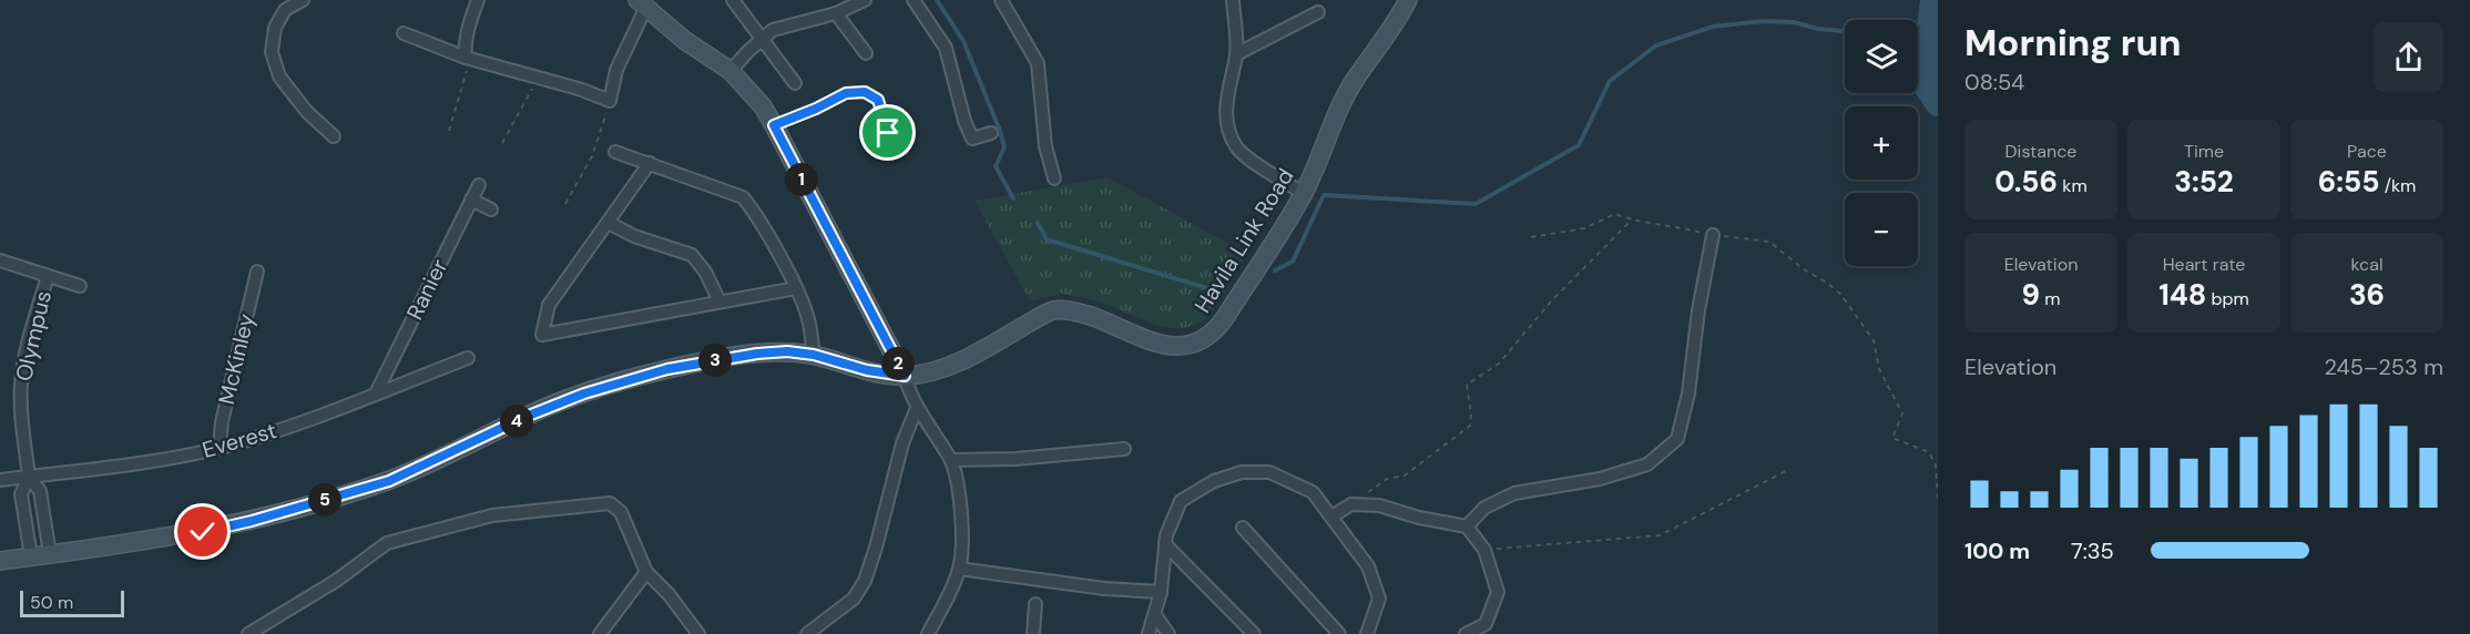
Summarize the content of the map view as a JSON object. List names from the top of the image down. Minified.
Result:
{"streets":{"street":["Havila Link Road","Ranier","Olympus","McKinley","Everest"]},"crossings":[["Ranier","Everest"],["Olympus","Everest"],["McKinley","Everest"]],"scale_bar":"50 m","page":{"heading":["Morning run","08:54"],"map_buttons":["+","−"],"stats":[["Distance","0.56 km"],["Time","3:52"],["Pace","6:55 /km"],["Elevation","9 m"],["Heart rate","148 bpm"],["kcal","36"]],"pins":["1","3","2","4","5"],"chart":["Elevation","245–253 m"],"list":[{"name":"100 m","note":"7:35"}],"scale":"50 m"}}
